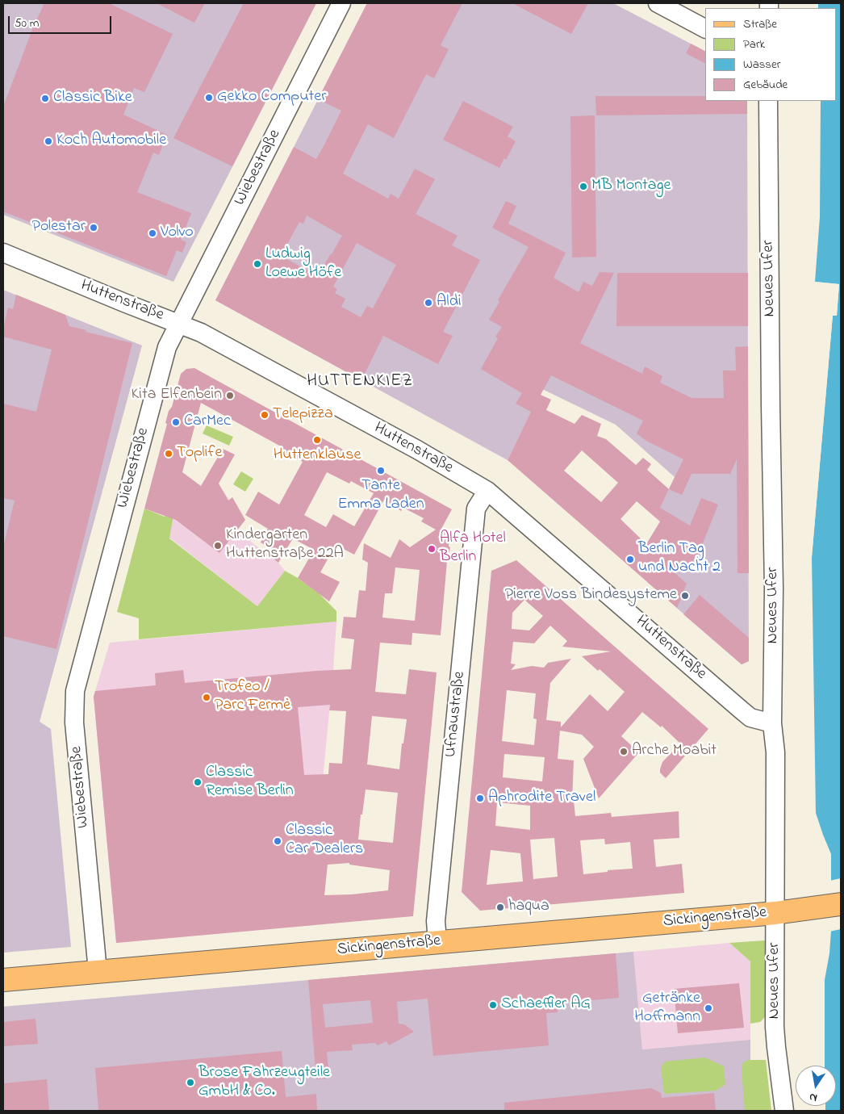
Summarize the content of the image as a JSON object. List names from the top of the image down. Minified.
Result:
{"streets":{"main road":["Sickingenstraße"],"street":["Wiebestraße","Neues Ufer","Huttenstraße","Ufnaustraße"]},"crossings":[["Wiebestraße","Huttenstraße"],["Wiebestraße","Sickingenstraße"],["Neues Ufer","Huttenstraße"],["Neues Ufer","Sickingenstraße"],["Huttenstraße","Ufnaustraße"],["Ufnaustraße","Sickingenstraße"]],"districts":["HUTTENKIEZ"],"places":["Gekko Computer","Classic Bike","Koch Automobile","MB Montage","Polestar","Volvo","Ludwig Loewe Höfe","Aldi","Kita Elfenbein","Telepizza","CarMec","Huttenklause","Toplife","Tante Emma Laden","Kindergarten Huttenstraße 22A","Alfa Hotel Berlin","Berlin Tag und Nacht 2","Pierre Voss Bindesysteme","Trofeo / Parc Fermè","Arche Moabit","Classic Remise Berlin","Aphrodite Travel","Classic Car Dealers","haqua","Schaeffler AG","Getränke Hoffmann","Brose Fahrzeugteile GmbH & Co."],"legend":["Straße","Park","Wasser","Gebäude"],"scale_bar":"50 m","north":"bottom"}
